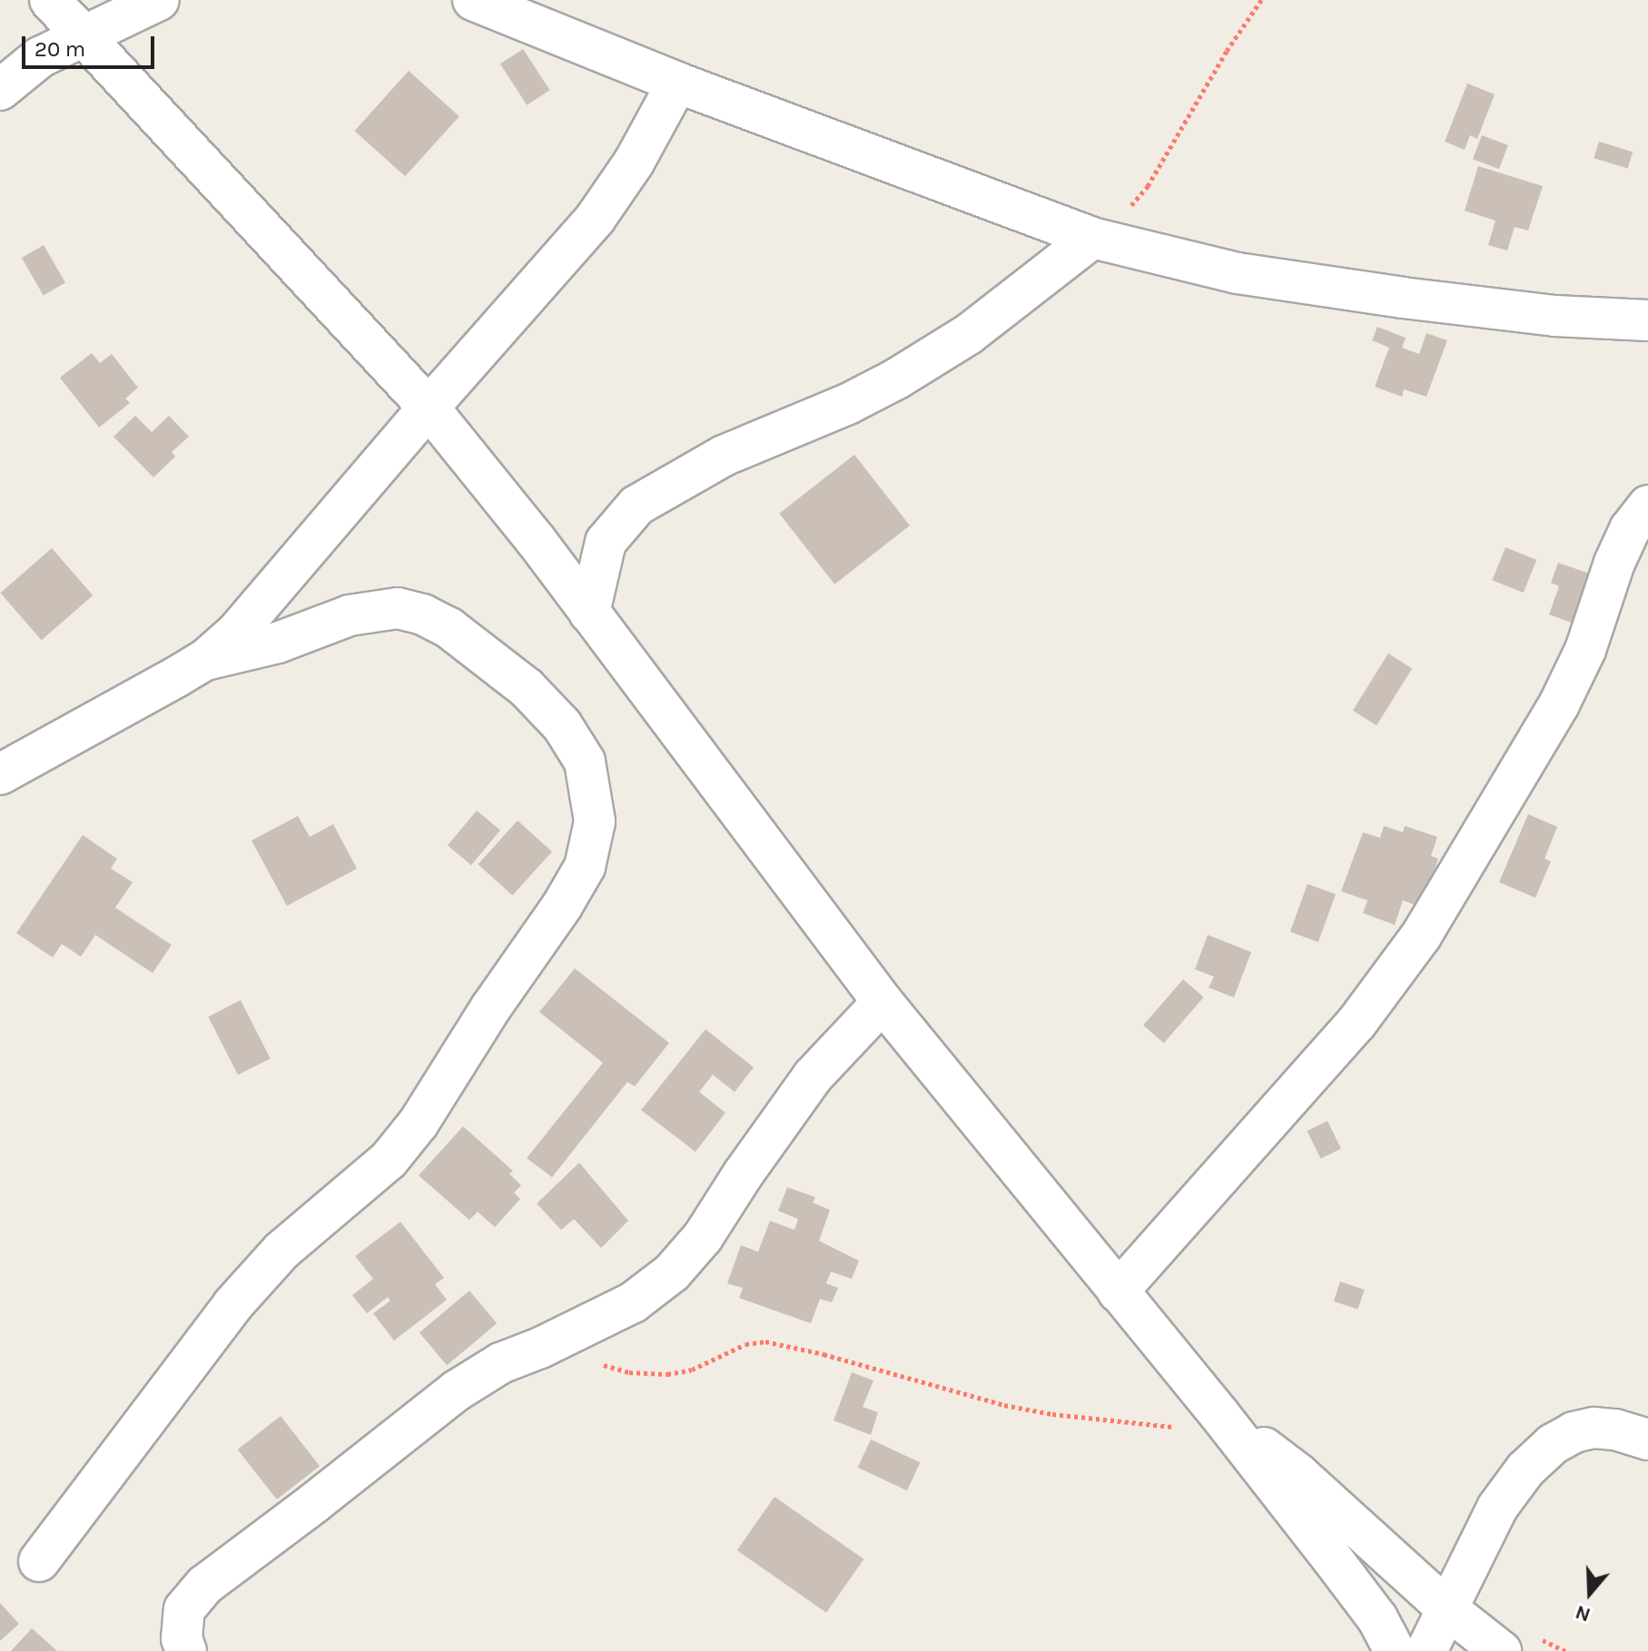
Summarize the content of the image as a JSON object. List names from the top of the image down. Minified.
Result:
{"scale_bar":"20 m","north":"bottom"}
